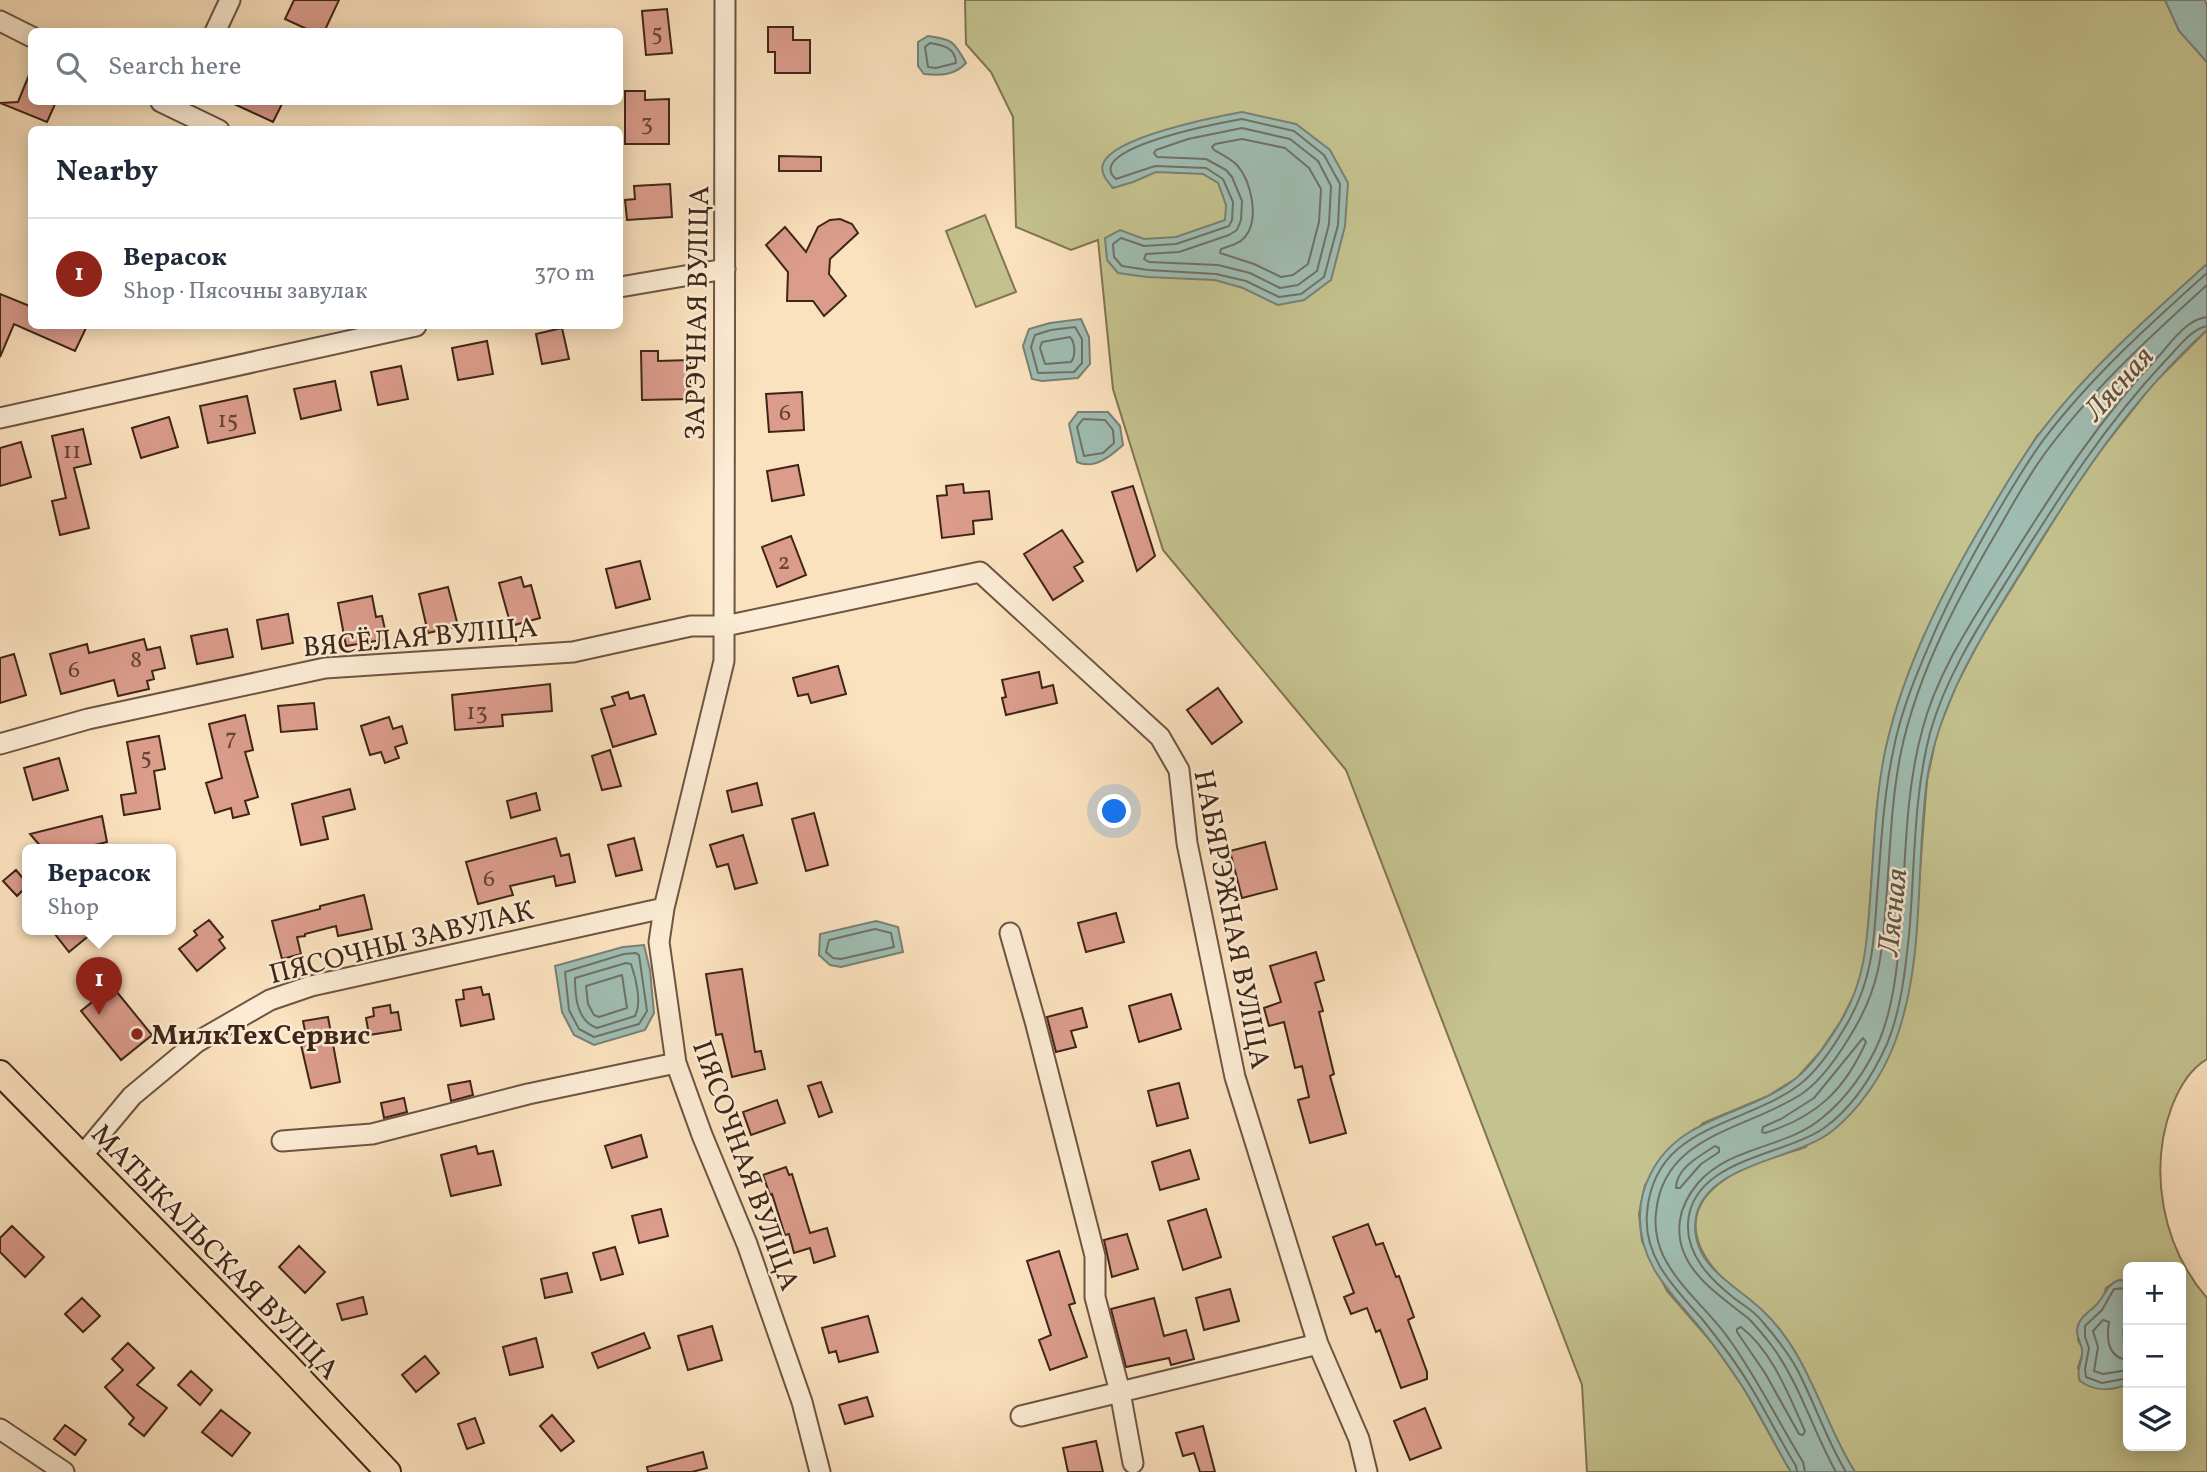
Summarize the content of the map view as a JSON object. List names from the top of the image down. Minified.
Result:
{"streets":{"main road":["МАТЫКАЛЬСКАЯ ВУЛІЦА"],"street":["ЗАРЭЧНАЯ ВУЛІЦА","ВЯСЁЛАЯ ВУЛІЦА","НАБЯРЭЖНАЯ ВУЛІЦА","ПЯСОЧНЫ ЗАВУЛАК","ПЯСОЧНАЯ ВУЛІЦА"]},"crossings":[["ЗАРЭЧНАЯ ВУЛІЦА","ВЯСЁЛАЯ ВУЛІЦА"],["ЗАРЭЧНАЯ ВУЛІЦА","НАБЯРЭЖНАЯ ВУЛІЦА"],["ЗАРЭЧНАЯ ВУЛІЦА","ПЯСОЧНАЯ ВУЛІЦА"],["ВЯСЁЛАЯ ВУЛІЦА","НАБЯРЭЖНАЯ ВУЛІЦА"],["ВЯСЁЛАЯ ВУЛІЦА","ПЯСОЧНАЯ ВУЛІЦА"],["НАБЯРЭЖНАЯ ВУЛІЦА","ПЯСОЧНАЯ ВУЛІЦА"],["ПЯСОЧНЫ ЗАВУЛАК","ПЯСОЧНАЯ ВУЛІЦА"],["ПЯСОЧНЫ ЗАВУЛАК","МАТЫКАЛЬСКАЯ ВУЛІЦА"]],"water":["Лясная"],"places":["МилкТехСервис"],"house_numbers":["5","3","6","15","11","2","8","6","13","7","5","6"],"page":{"search":"Search here","heading":"Nearby","list":[{"mark":"1","name":"Верасок","note":"Shop · Пясочны завулак","value":"370 m"}],"popup":["Верасок","Shop"],"pins":"1","map_buttons":["+","−"]}}
